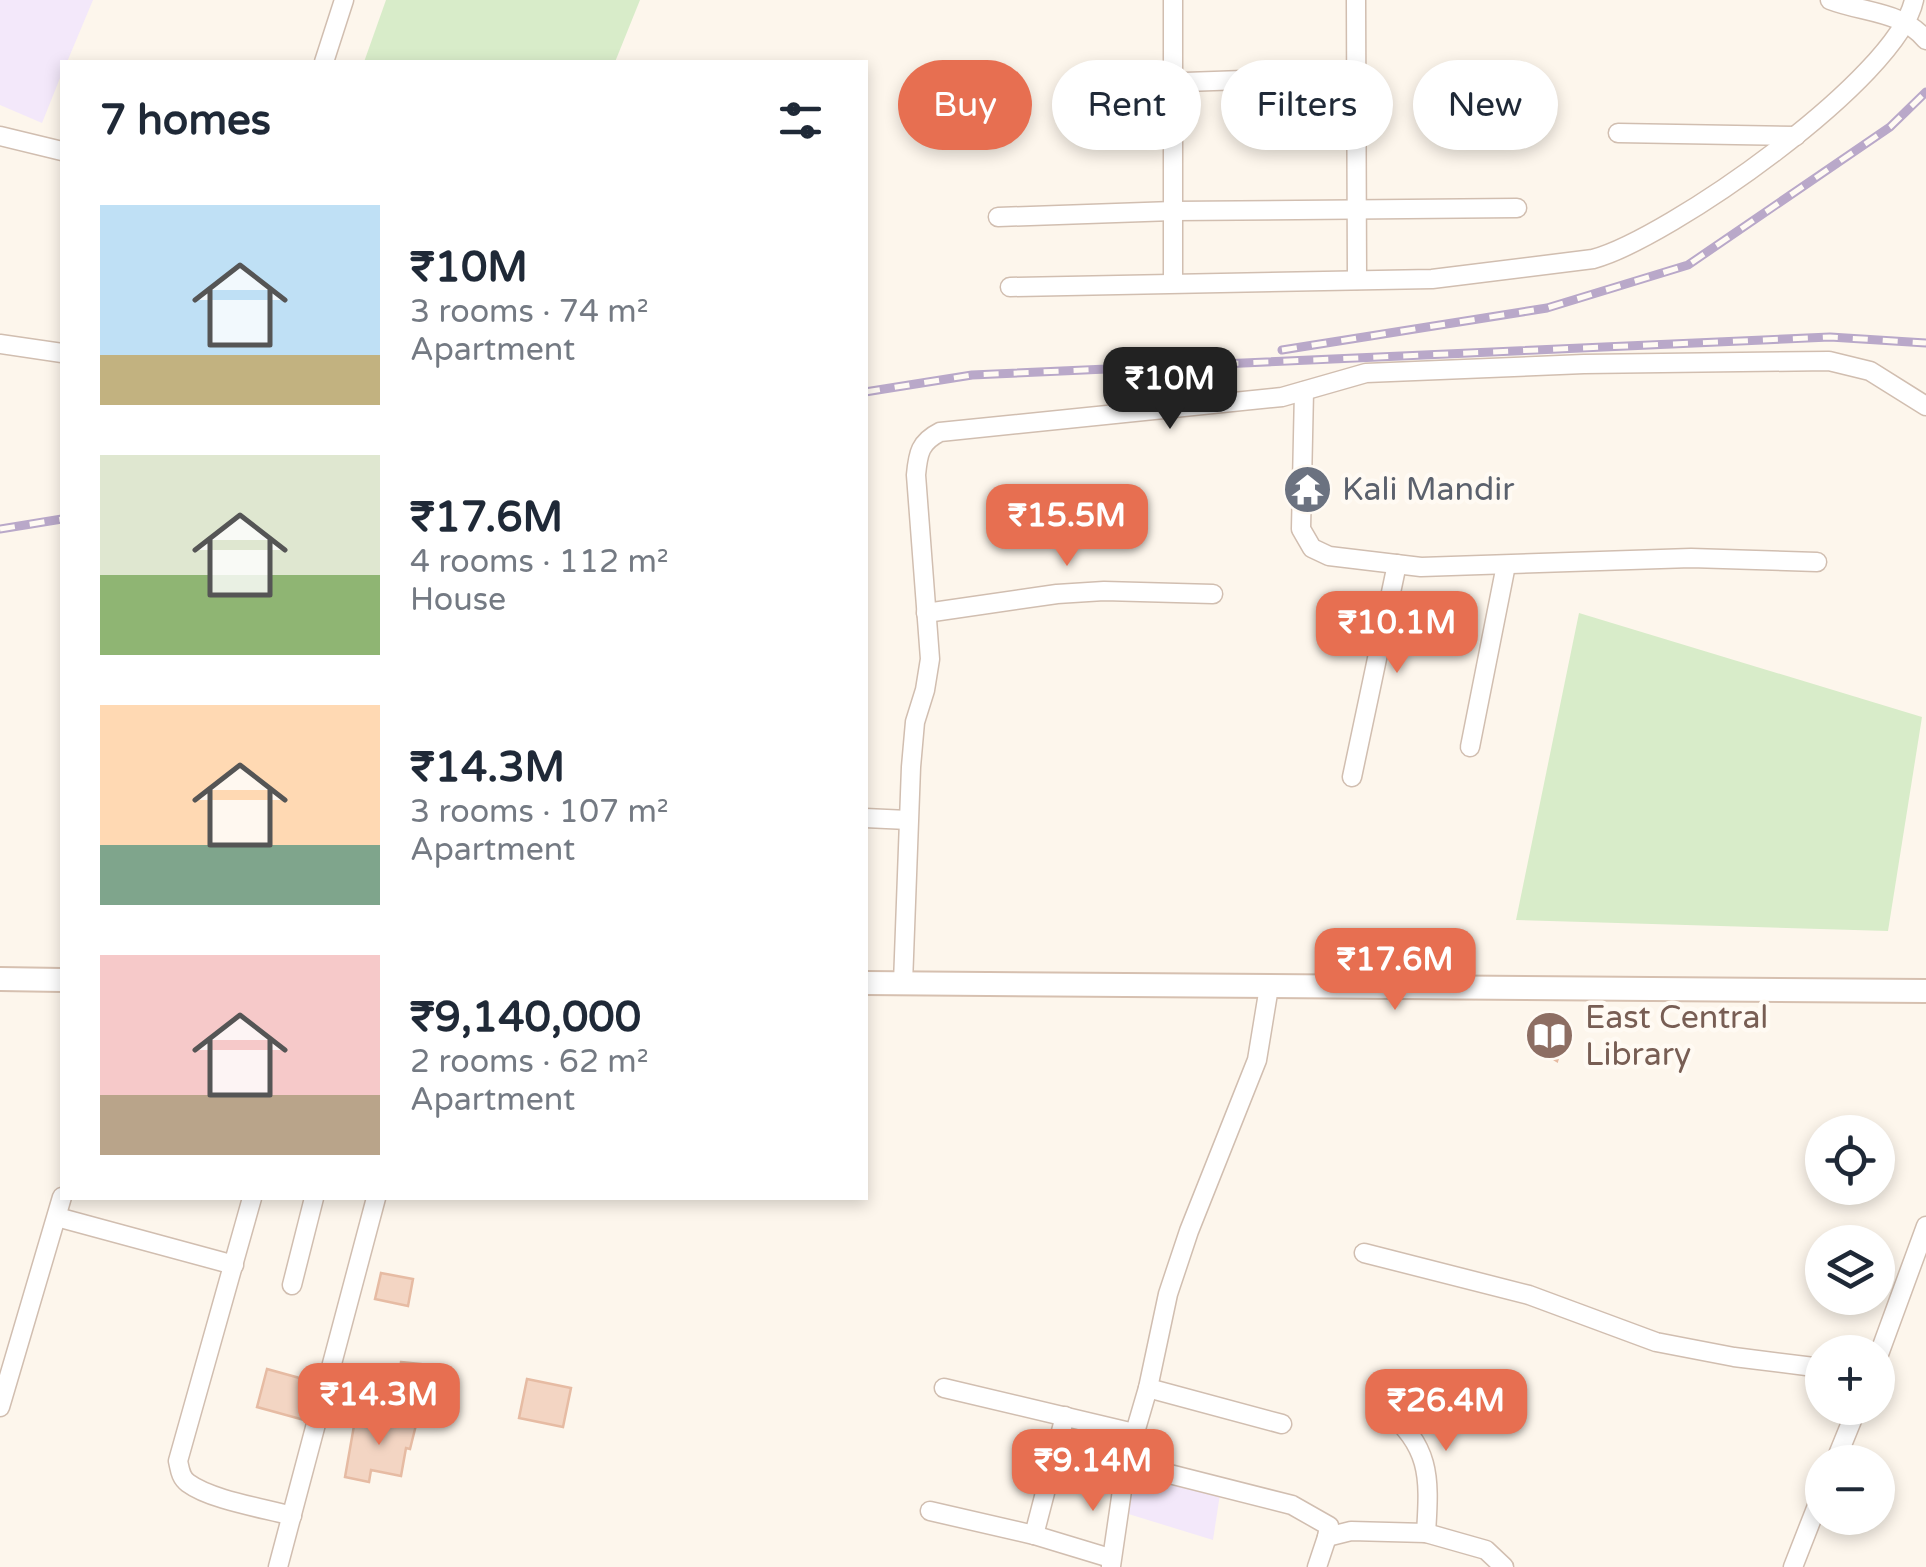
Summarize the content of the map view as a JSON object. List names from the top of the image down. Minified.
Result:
{"places":{"temple":["Kali Mandir"],"library":["East Central Library"]},"page":{"chip":["Buy","Rent","Filters","New"],"heading":"7 homes","list":[{"name":"₹10M","note":"3 rooms · 74 m² · Apartment"},{"name":"₹17.6M","note":"4 rooms · 112 m² · House"},{"name":"₹14.3M","note":"3 rooms · 107 m² · Apartment"},{"name":"₹9,140,000","note":"2 rooms · 62 m² · Apartment"}],"price":["₹10M","₹15.5M","₹10.1M","₹17.6M","₹14.3M","₹26.4M","₹9.14M"],"map_buttons":["+","−"]}}
